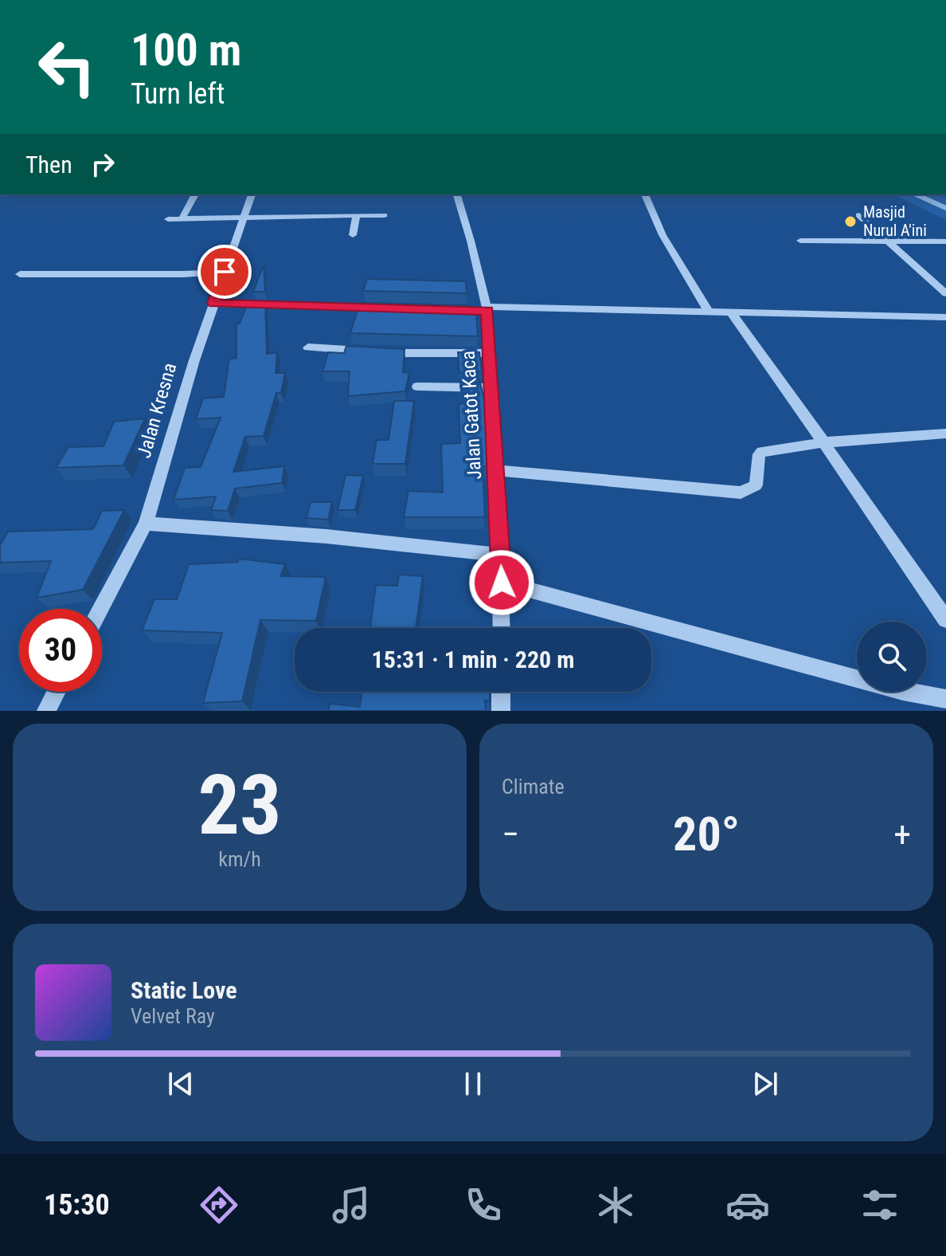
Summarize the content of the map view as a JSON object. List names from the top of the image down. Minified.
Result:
{"streets":{"street":["Jalan Kresna","Jalan Gatot Kaca"]},"places":["Masjid Nurul A'ini"],"page":{"turn":["100 m","Turn left"],"then":"Then","limit":"30","trip":"15:31 · 1 min · 220 m","tile":[["23","km/h"],"Climate"],"heat":["−","20°","+"],"song":["Static Love","Velvet Ray"],"tabs":"15:30"}}
